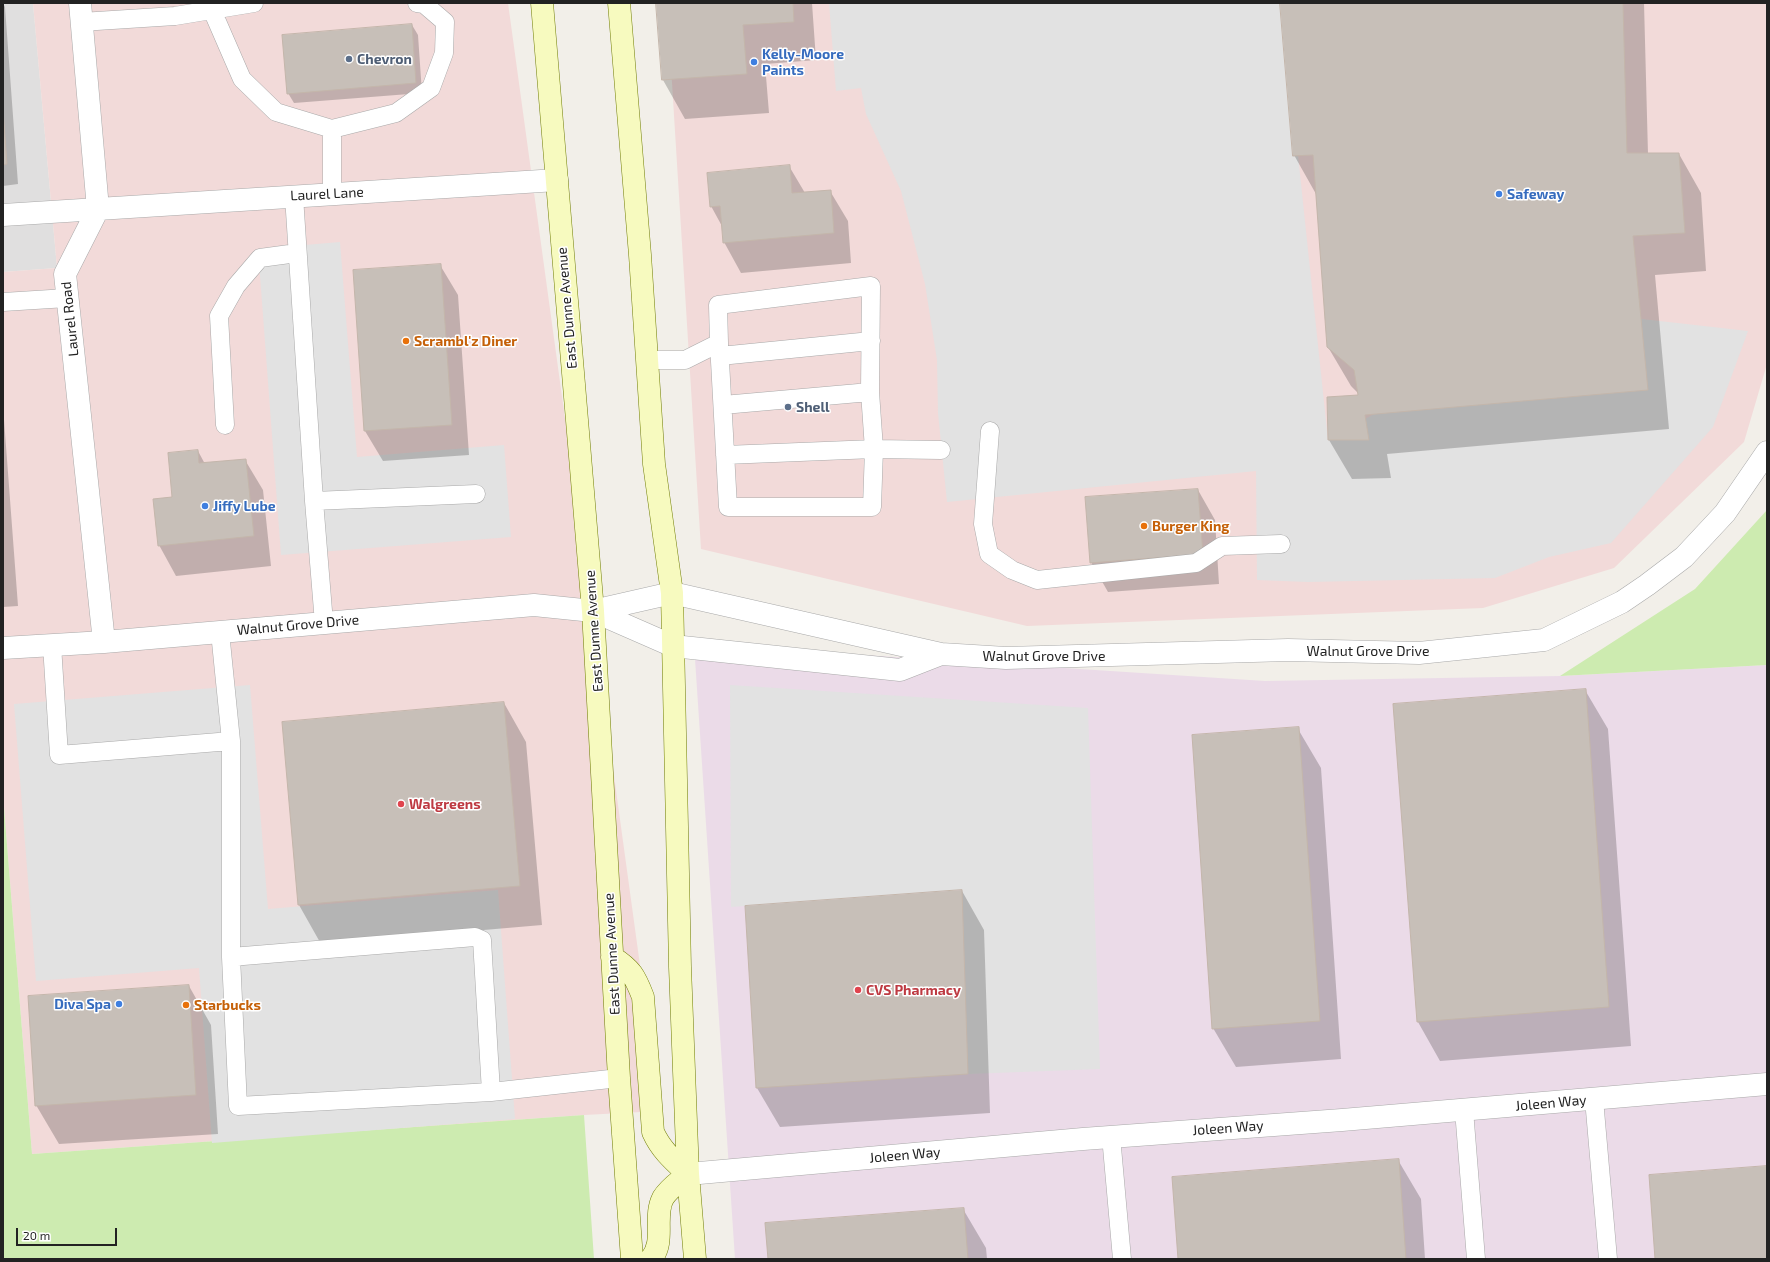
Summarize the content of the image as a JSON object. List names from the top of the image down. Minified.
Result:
{"streets":{"main road":["East Dunne Avenue"],"street":["Laurel Lane","Laurel Road","Walnut Grove Drive","Joleen Way"]},"crossings":[["Laurel Lane","East Dunne Avenue"],["Laurel Lane","Laurel Road"],["East Dunne Avenue","Walnut Grove Drive"],["Laurel Road","Walnut Grove Drive"]],"places":["Chevron","Kelly-Moore Paints","Safeway","Scrambl'z Diner","Shell","Jiffy Lube","Burger King","Walgreens","CVS Pharmacy","Diva Spa","Starbucks"],"scale_bar":"20 m"}
